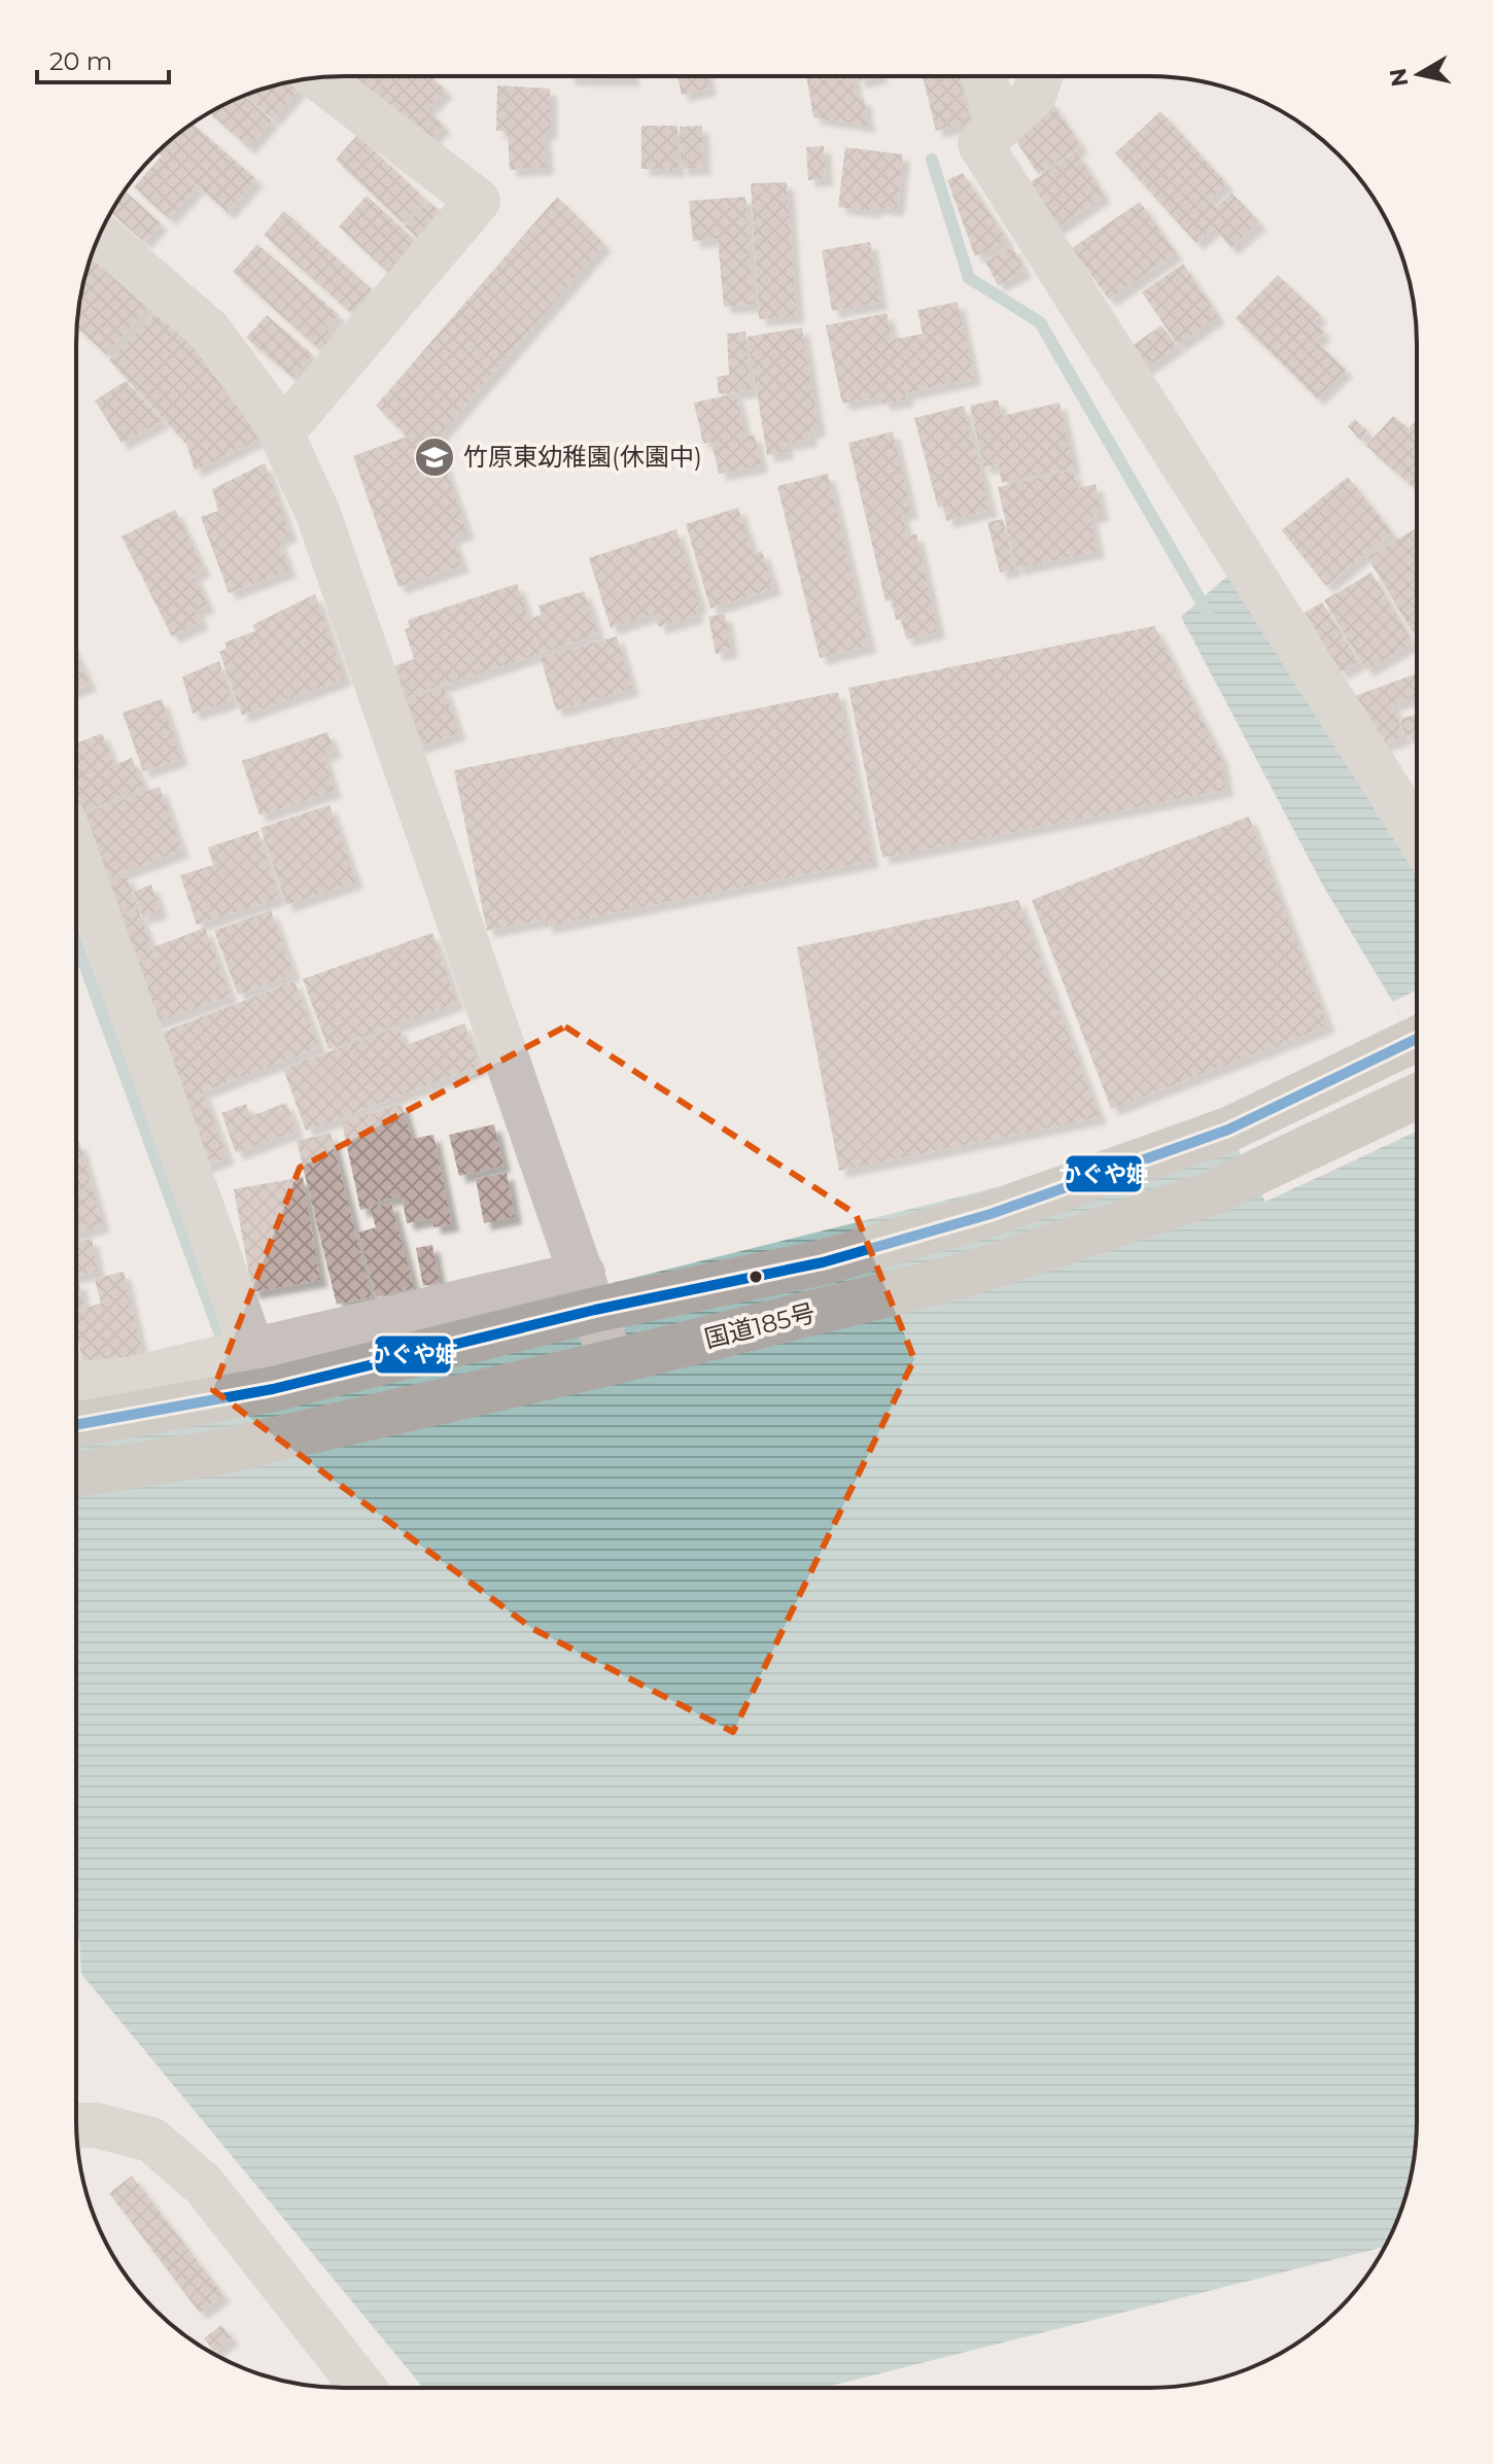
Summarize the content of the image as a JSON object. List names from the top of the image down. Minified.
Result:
{"streets":{"highway":["国道185号"]},"places":{"school or university":["竹原東幼稚園(休園中)"]},"lines":["transit line かぐや姫"],"scale_bar":"20 m","north":"left"}
